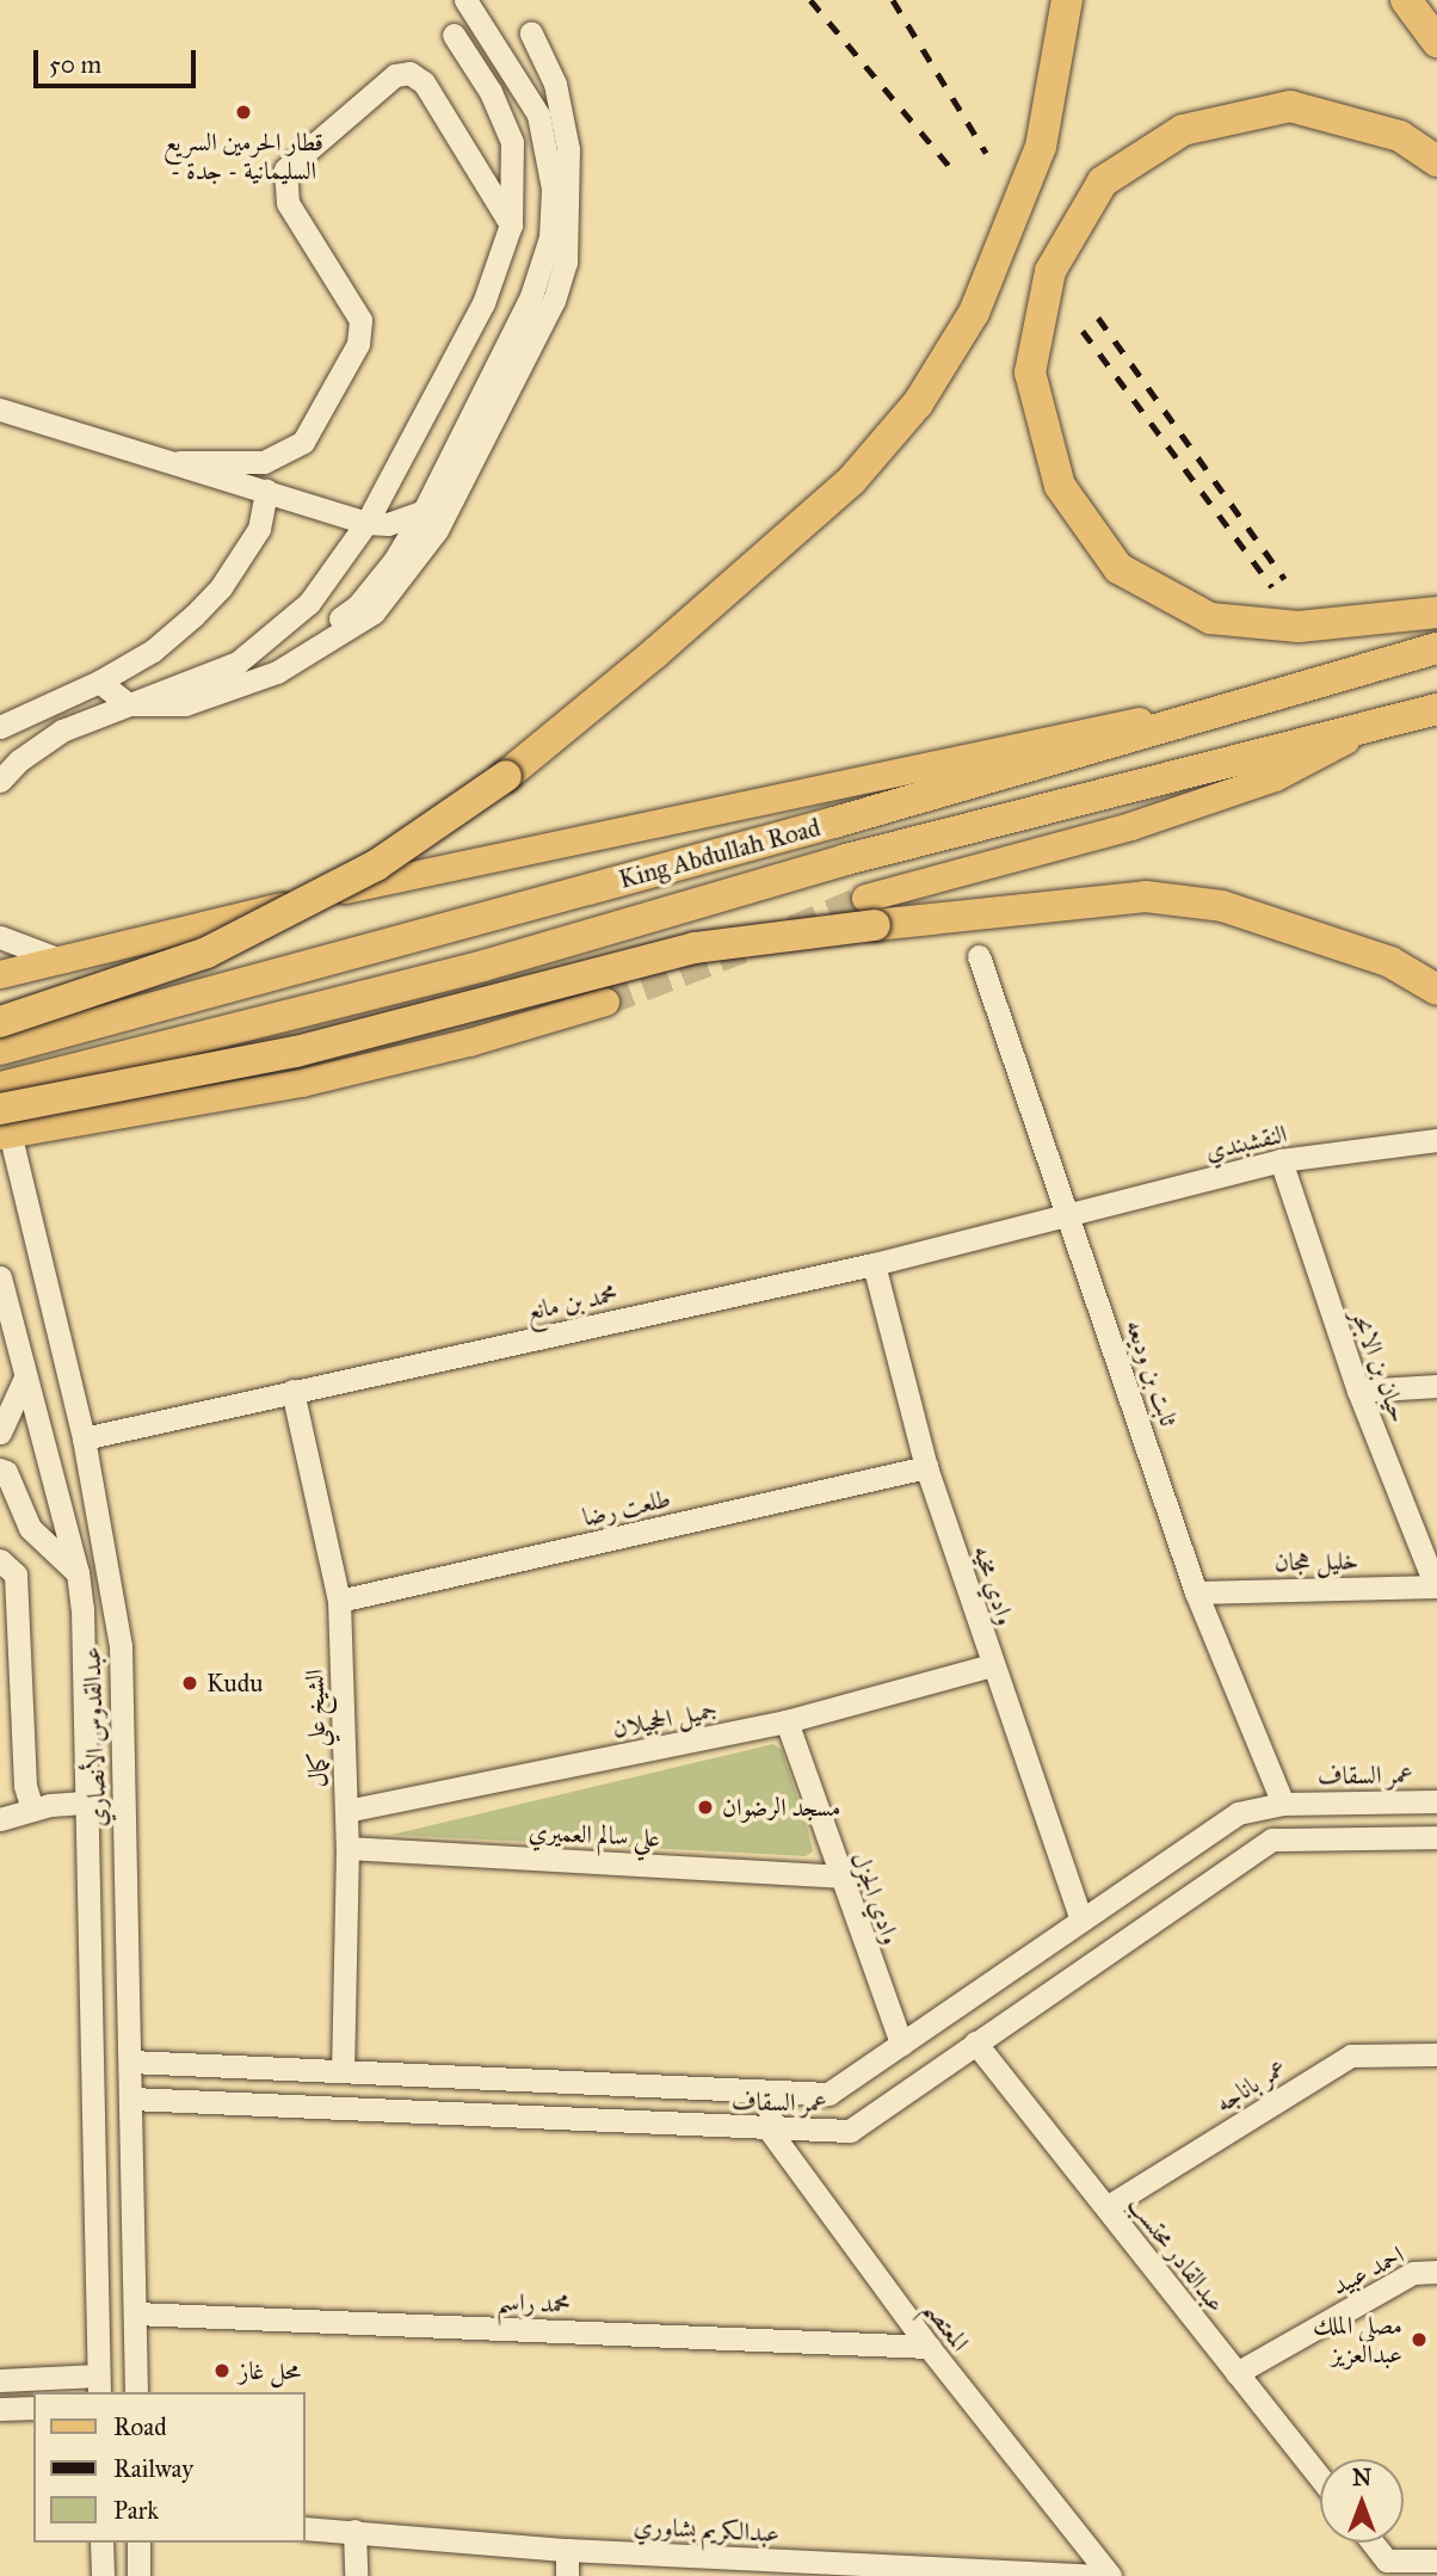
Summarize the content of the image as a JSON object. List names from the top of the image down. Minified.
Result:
{"streets":{"highway":["King Abdullah Road"],"street":["النقشبندي","محمد بن مانع","حيان بن الابحر","ثابت بن وديعه","طلعت رضا","خليل هجان","وادي مخيه","جميل الحجيلان","الشيخ علي كمال","عبدالقدوس الأنصاري","عمر السقاف","علي سالم العميري","وادي الجزل","عمر باناجه","عبدالقادر محتسب","احمد عبيد","محمد راسم","المعتصم","عبدالكريم بشاوري"]},"crossings":[["King Abdullah Road","عبدالقدوس الأنصاري"],["النقشبندي","محمد بن مانع"],["النقشبندي","حيان بن الابحر"],["النقشبندي","ثابت بن وديعه"],["محمد بن مانع","ثابت بن وديعه"],["محمد بن مانع","وادي مخيه"],["محمد بن مانع","الشيخ علي كمال"],["محمد بن مانع","عبدالقدوس الأنصاري"],["حيان بن الابحر","خليل هجان"],["ثابت بن وديعه","خليل هجان"],["ثابت بن وديعه","عمر السقاف"],["طلعت رضا","وادي مخيه"],["طلعت رضا","الشيخ علي كمال"],["وادي مخيه","جميل الحجيلان"],["وادي مخيه","عمر السقاف"],["جميل الحجيلان","الشيخ علي كمال"],["جميل الحجيلان","وادي الجزل"],["الشيخ علي كمال","عمر السقاف"],["الشيخ علي كمال","علي سالم العميري"],["عبدالقدوس الأنصاري","عمر السقاف"],["عبدالقدوس الأنصاري","محمد راسم"],["عمر السقاف","وادي الجزل"],["عمر السقاف","عبدالقادر محتسب"],["عمر السقاف","المعتصم"],["علي سالم العميري","وادي الجزل"],["عمر باناجه","عبدالقادر محتسب"],["عبدالقادر محتسب","احمد عبيد"],["محمد راسم","المعتصم"],["المعتصم","عبدالكريم بشاوري"]],"places":["قطار الحرمين السريع - السليمانية - جدة","Kudu","مسجد الرضوان","مصلي الملك عبدالعزيز","محل غاز"],"legend":["Road","Railway","Park"],"scale_bar":"50 m","north":"top"}
